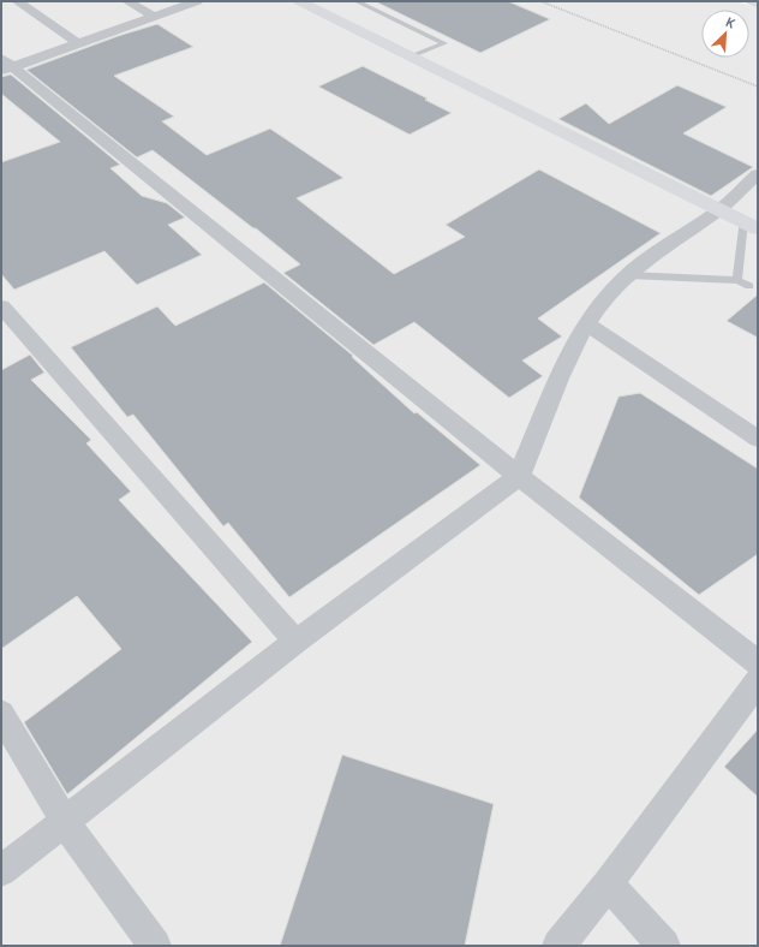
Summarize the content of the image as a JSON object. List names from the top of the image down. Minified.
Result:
{"north":"top right"}
